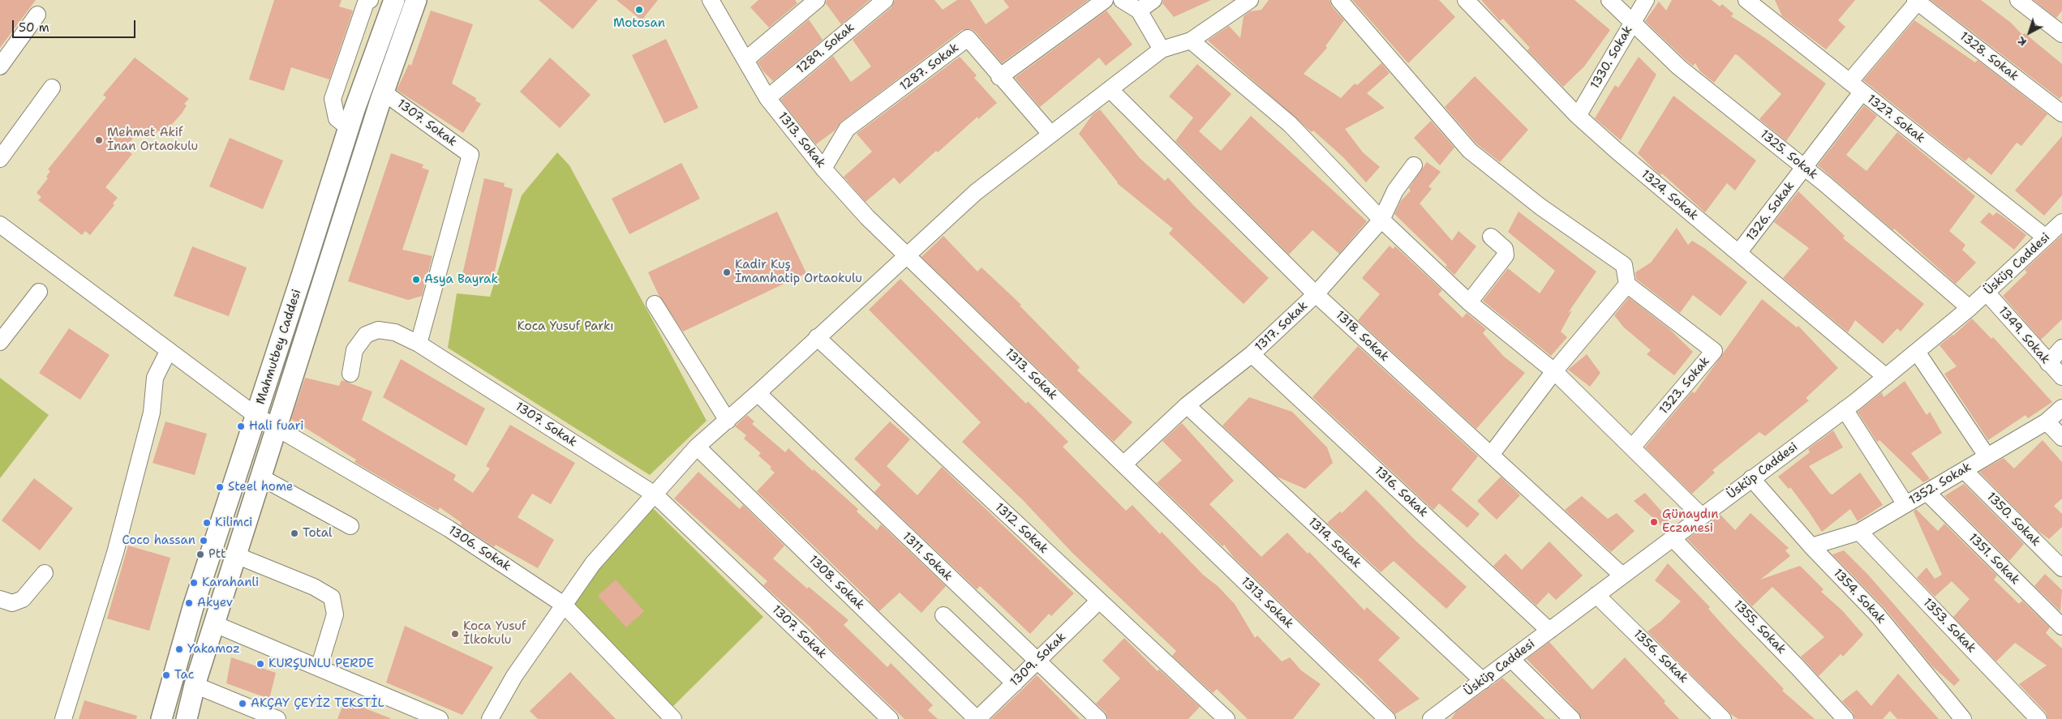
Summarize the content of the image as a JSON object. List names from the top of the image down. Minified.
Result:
{"streets":{"main road":["Mahmutbey Caddesi"],"street":["1289. Sokak","1328. Sokak","1330. Sokak","1287. Sokak","1327. Sokak","1307. Sokak","1313. Sokak","1325. Sokak","1324. Sokak","1326. Sokak","Üsküp Caddesi","1317. Sokak","1349. Sokak","1318. Sokak","1323. Sokak","1352. Sokak","1316. Sokak","1350. Sokak","1312. Sokak","1314. Sokak","1306. Sokak","1311. Sokak","1351. Sokak","1308. Sokak","1354. Sokak","1353. Sokak","1355. Sokak","1356. Sokak","1309. Sokak"]},"crossings":[["1289. Sokak","1313. Sokak"],["1328. Sokak","1326. Sokak"],["1330. Sokak","1325. Sokak"],["1330. Sokak","1324. Sokak"],["1287. Sokak","1313. Sokak"],["1327. Sokak","1326. Sokak"],["1327. Sokak","Üsküp Caddesi"],["1307. Sokak","Mahmutbey Caddesi"],["1313. Sokak","1317. Sokak"],["1325. Sokak","1326. Sokak"],["1325. Sokak","Üsküp Caddesi"],["1324. Sokak","1326. Sokak"],["1324. Sokak","Üsküp Caddesi"],["Üsküp Caddesi","1349. Sokak"],["Üsküp Caddesi","1318. Sokak"],["Üsküp Caddesi","1316. Sokak"],["Üsküp Caddesi","1314. Sokak"],["Üsküp Caddesi","1354. Sokak"],["Üsküp Caddesi","1355. Sokak"],["Üsküp Caddesi","1356. Sokak"],["1317. Sokak","1318. Sokak"],["1317. Sokak","1316. Sokak"],["1317. Sokak","1314. Sokak"],["Mahmutbey Caddesi","1306. Sokak"],["1352. Sokak","1350. Sokak"],["1352. Sokak","1351. Sokak"],["1352. Sokak","1354. Sokak"],["1352. Sokak","1353. Sokak"],["1312. Sokak","1309. Sokak"],["1311. Sokak","1309. Sokak"],["1308. Sokak","1309. Sokak"]],"parks":["Koca Yusuf Parkı"],"places":["Motosan","Mehmet Akif İnan Ortaokulu","Kadir Kuş İmamhatip Ortaokulu","Asya Bayrak","Hali fuari","Steel home","Günaydın Eczanesi","Kilimci","Total","Coco hassan","Ptt","Karahanli","Akyev","Koca Yusuf İlkokulu","Yakamoz","KURŞUNLU PERDE","Tac","AKÇAY ÇEYİZ TEKSTİL"],"scale_bar":"50 m","north":"bottom left"}
